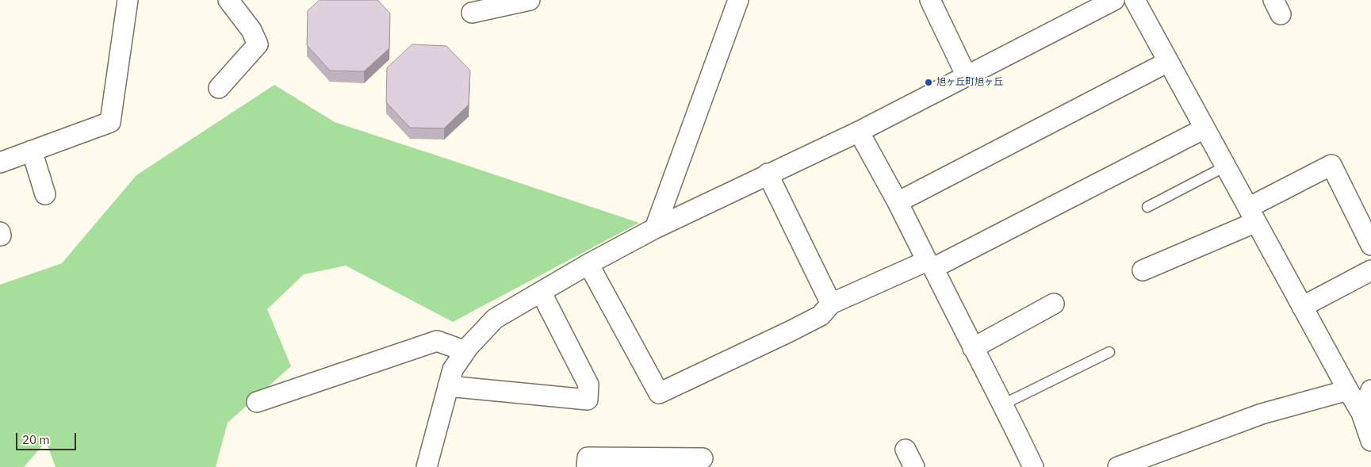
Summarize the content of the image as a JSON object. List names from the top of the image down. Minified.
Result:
{"places":["旭ヶ丘町旭ヶ丘"],"scale_bar":"20 m"}
